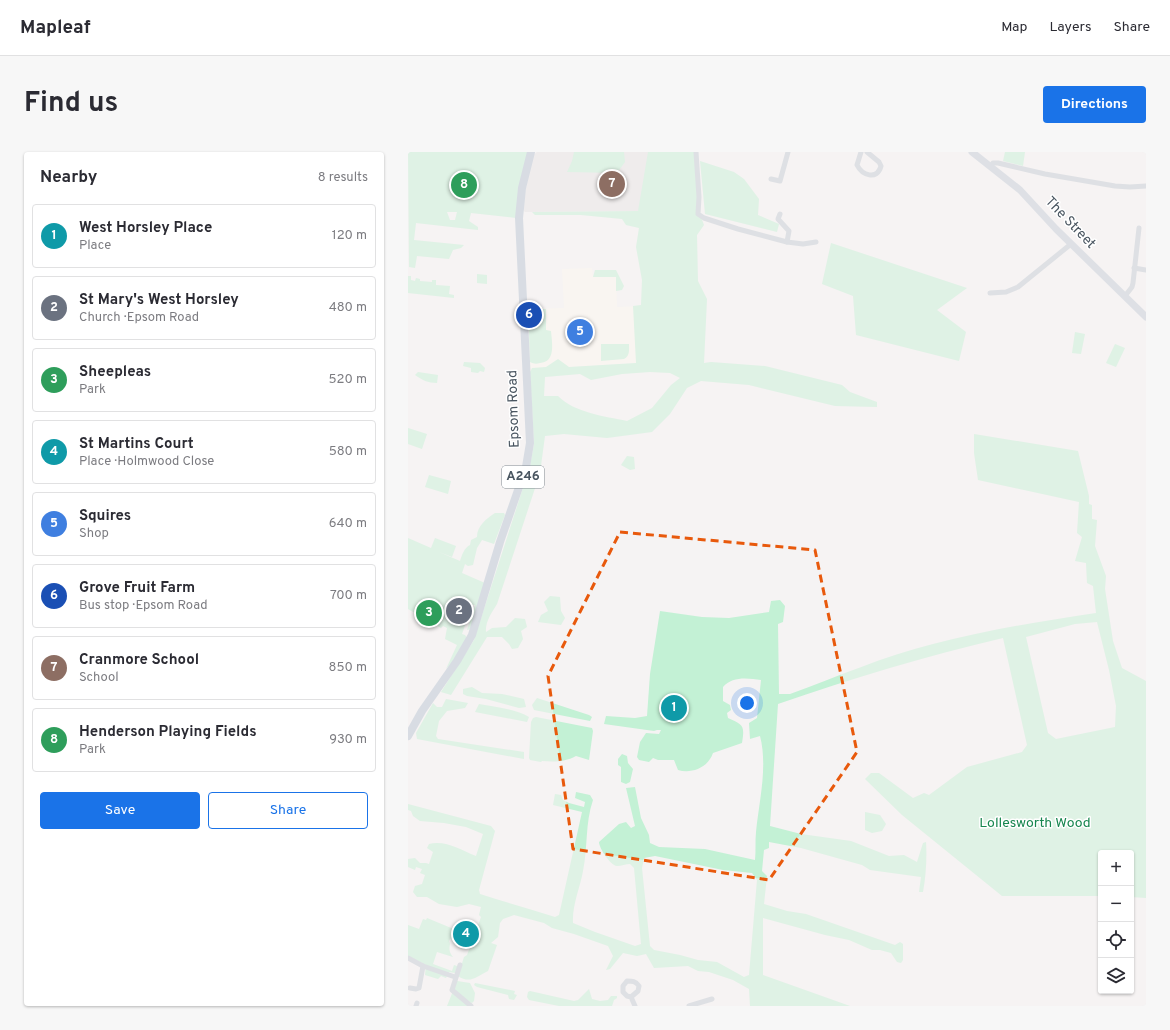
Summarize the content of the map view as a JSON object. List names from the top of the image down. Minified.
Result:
{"streets":{"main road":["Epsom Road","A246"],"street":["The Street"]},"parks":["Lollesworth Wood"],"page":{"header":"Mapleaf","nav":["Map","Layers","Share"],"title":"Find us","buttons":["Directions",["Save","Share"]],"heading":["Nearby","8 results"],"pins":["7","8","6","5","2","3","1","4"],"list":[{"mark":"1","name":"West Horsley Place","note":"Place","value":"120 m"},{"mark":"2","name":"St Mary's West Horsley","note":"Church · Epsom Road","value":"480 m"},{"mark":"3","name":"Sheepleas","note":"Park","value":"520 m"},{"mark":"4","name":"St Martins Court","note":"Place · Holmwood Close","value":"580 m"},{"mark":"5","name":"Squires","note":"Shop","value":"640 m"},{"mark":"6","name":"Grove Fruit Farm","note":"Bus stop · Epsom Road","value":"700 m"},{"mark":"7","name":"Cranmore School","note":"School","value":"850 m"},{"mark":"8","name":"Henderson Playing Fields","note":"Park","value":"930 m"}],"map_buttons":["+","−"]}}
